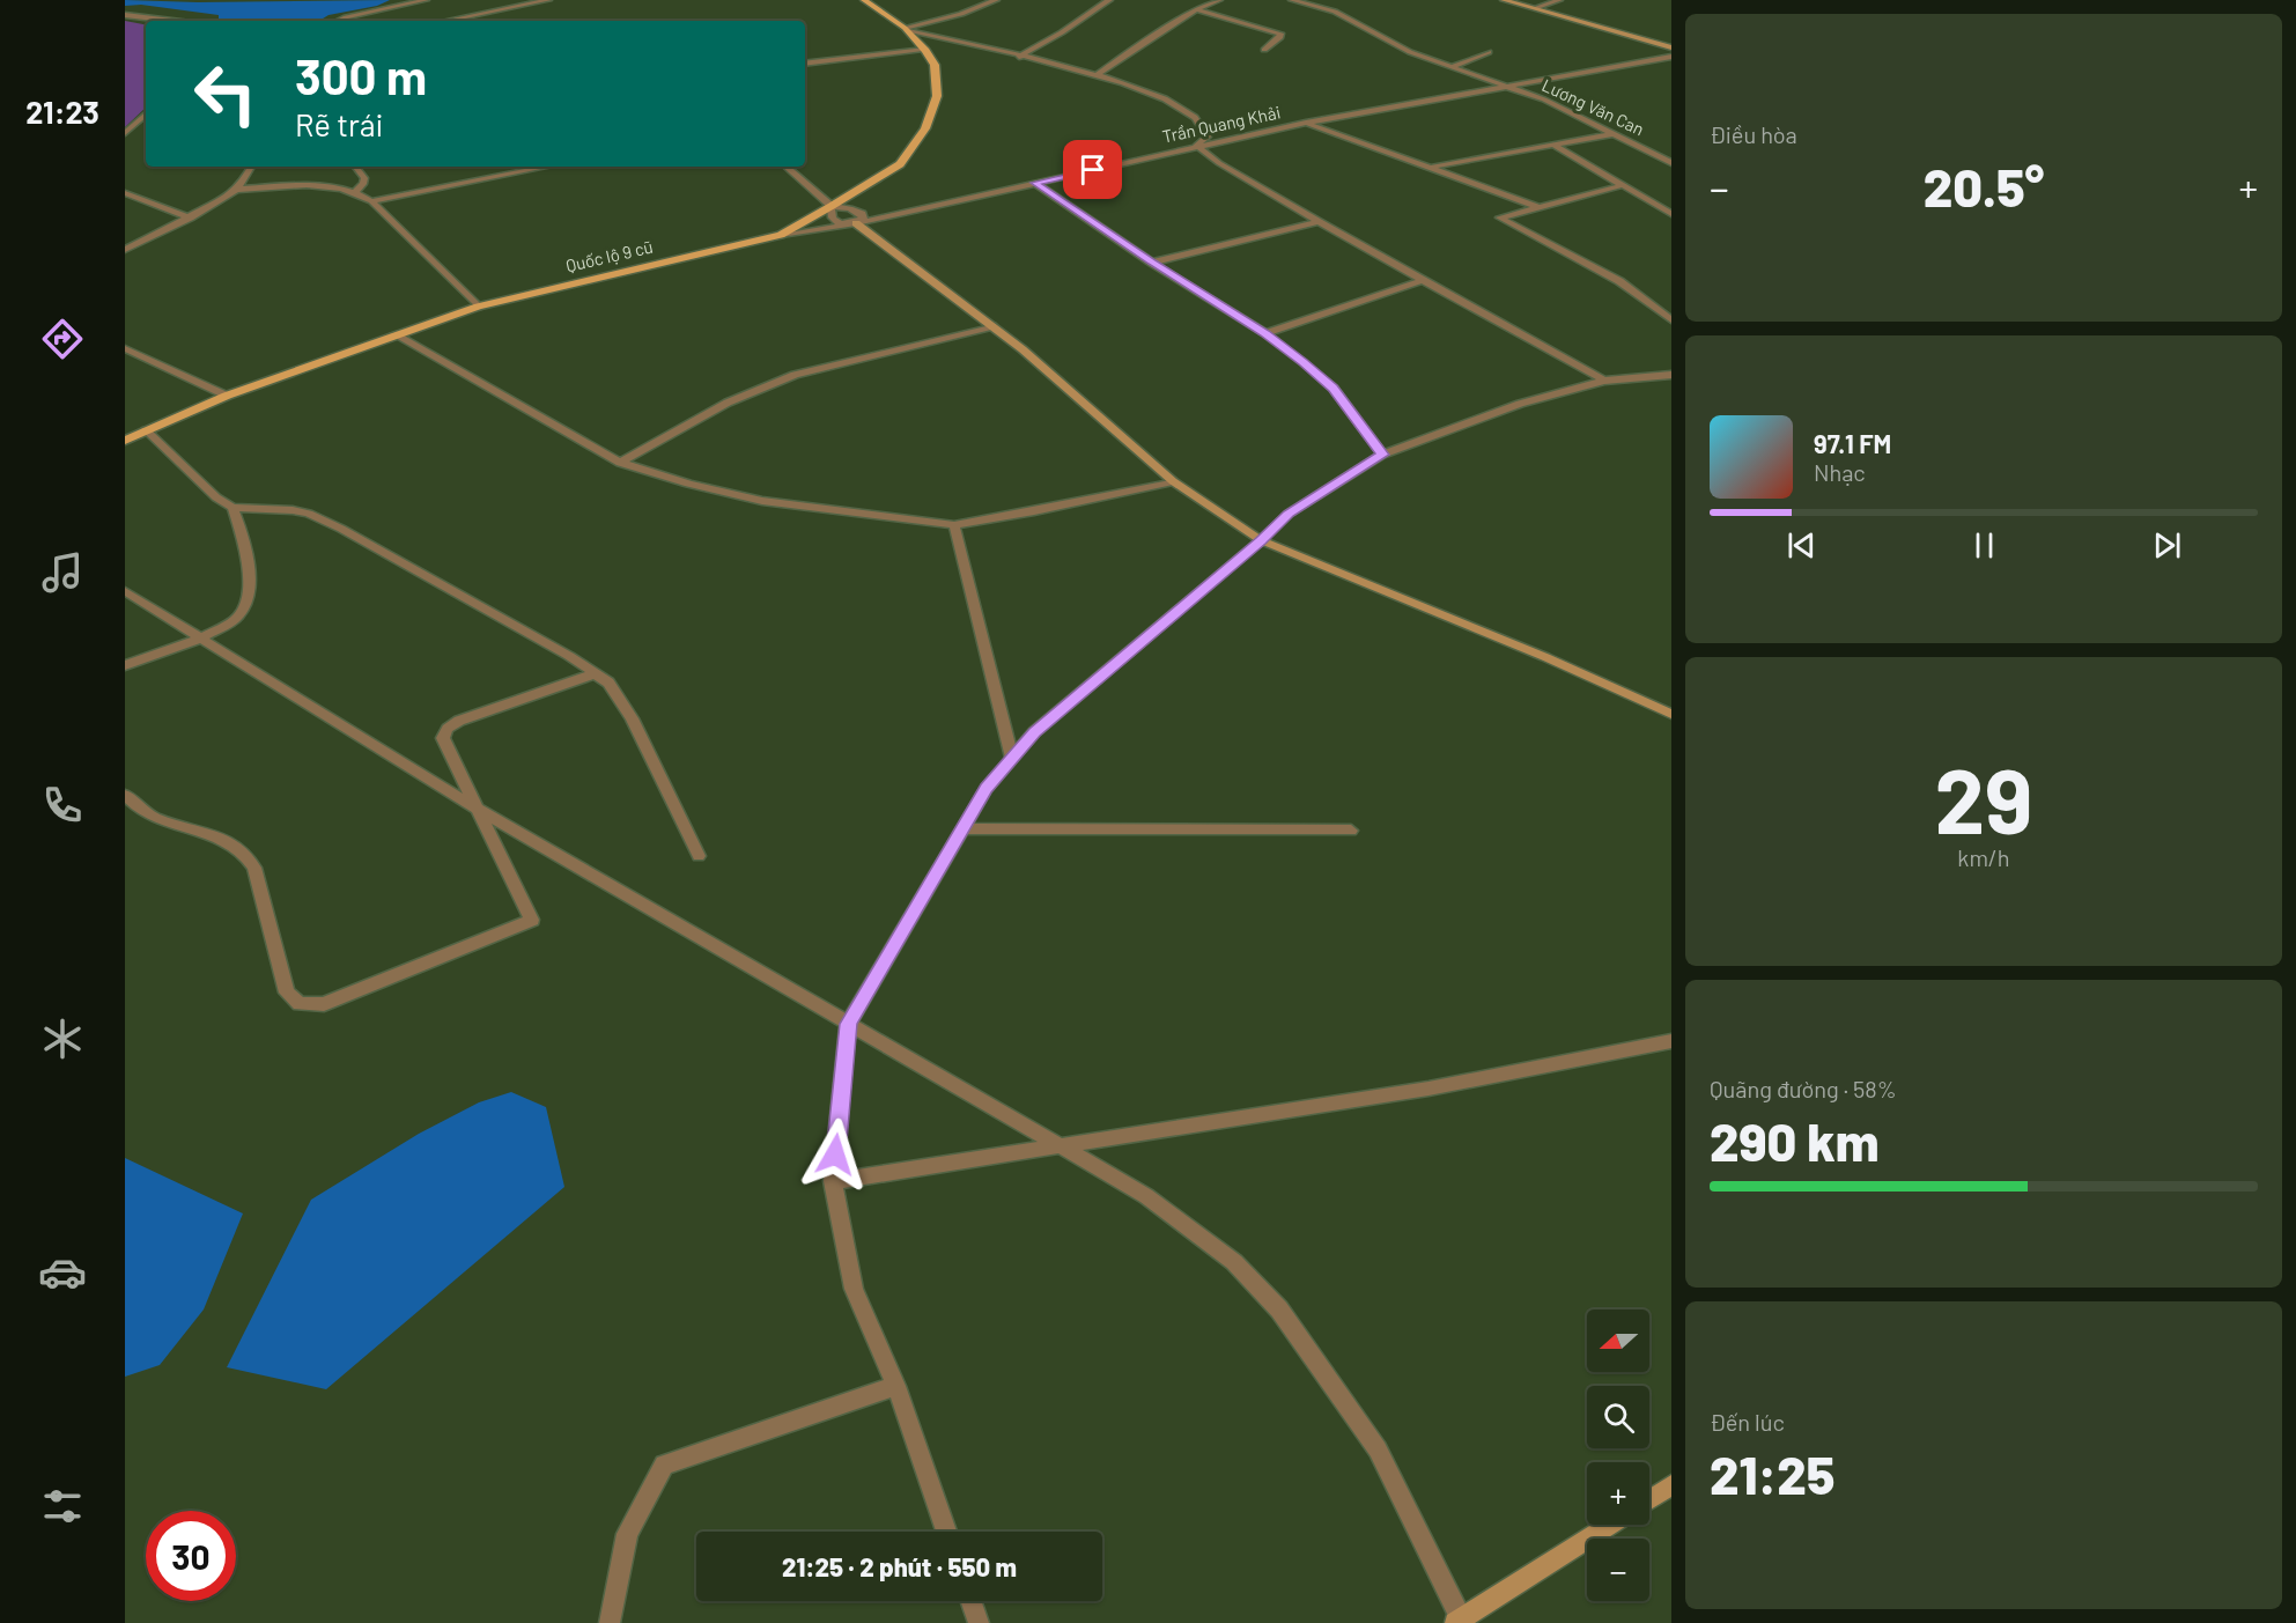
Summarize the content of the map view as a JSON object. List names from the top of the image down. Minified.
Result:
{"streets":{"main road":["Quốc lộ 9 cũ"],"street":["Lương Văn Can","Trần Quang Khải"]},"crossings":[["Lương Văn Can","Trần Quang Khải"],["Trần Quang Khải","Quốc lộ 9 cũ"]],"north":"left","page":{"tabs":"21:23","tile":["Điều hòa",["29","km/h"],["Quãng đường · 58%","290 km"],["Đến lúc","21:25"]],"turn":["300 m","Rẽ trái"],"heat":["−","20.5°","+"],"song":["97.1 FM","Nhạc"],"map_buttons":["+","−"],"limit":"30","trip":"21:25 · 2 phút · 550 m"}}
